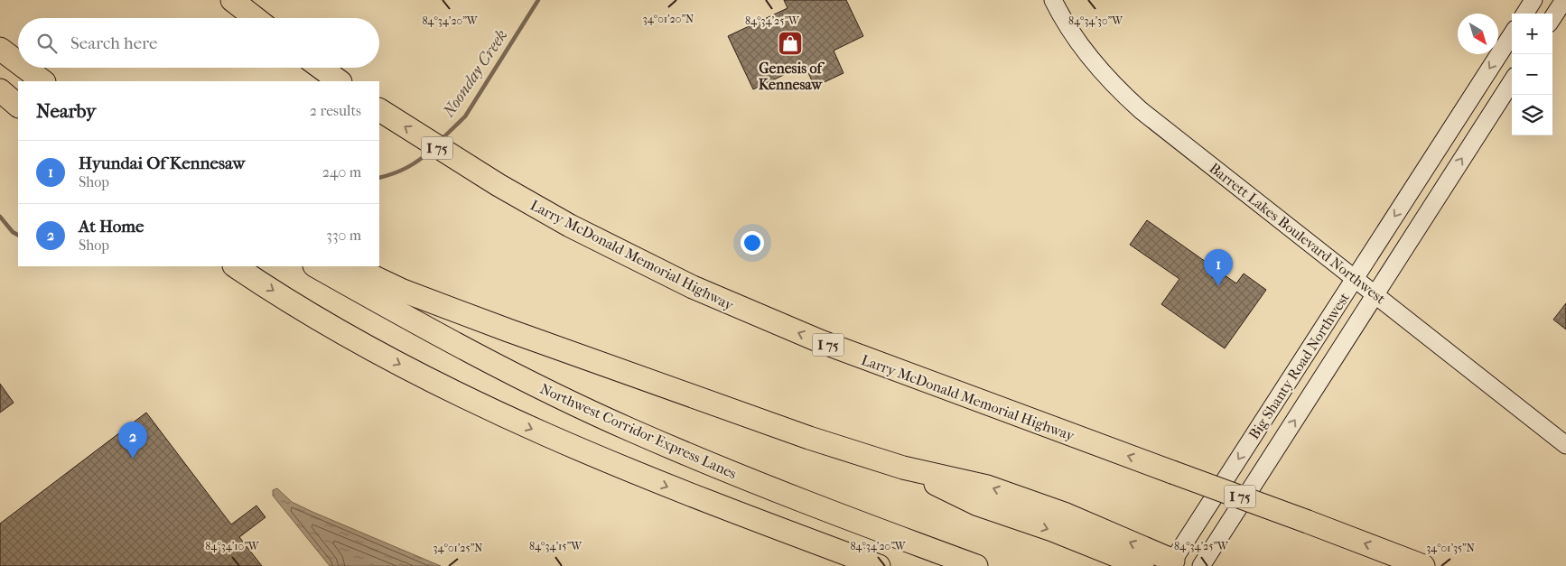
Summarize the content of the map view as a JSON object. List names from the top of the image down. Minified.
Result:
{"streets":{"highway":["I 75","Larry McDonald Memorial Highway","Northwest Corridor Express Lanes"],"street":["Barrett Lakes Boulevard Northwest","Big Shanty Road Northwest"]},"crossings":[["Barrett Lakes Boulevard Northwest","Big Shanty Road Northwest"]],"water":["Noonday Creek"],"places":{"shop":["Genesis of Kennesaw"]},"north":"bottom right","page":{"map_buttons":["+","−"],"search":"Search here","heading":["Nearby","2 results"],"list":[{"mark":"1","name":"Hyundai Of Kennesaw","note":"Shop","value":"240 m"},{"mark":"2","name":"At Home","note":"Shop","value":"330 m"}],"pins":["1","2"]},"coordinates":["34°01'20\"N","84°34'20\"W","84°34'25\"W","84°34'30\"W","84°34'10\"W","84°34'15\"W","34°01'25\"N","34°01'35\"N"]}
